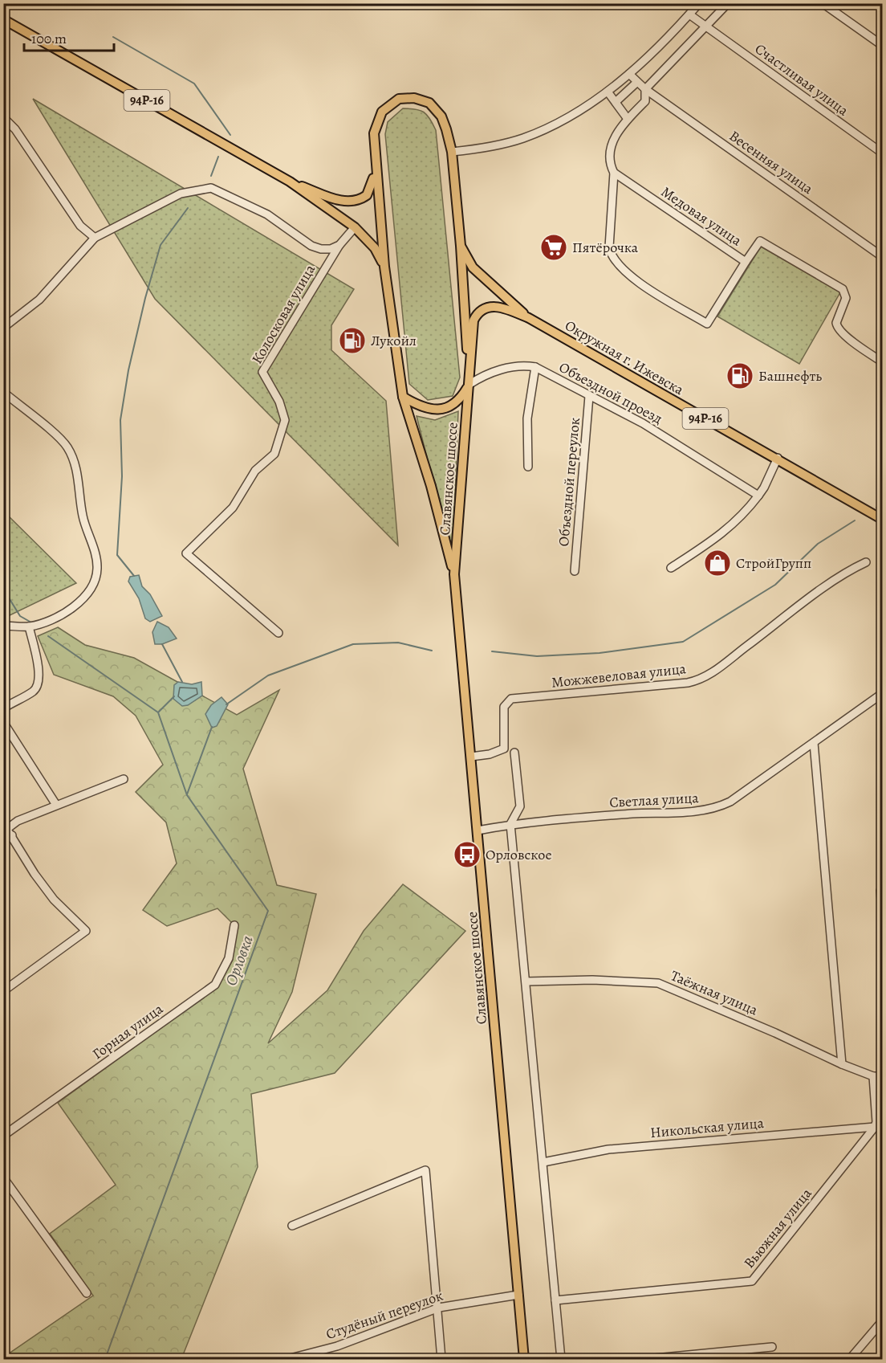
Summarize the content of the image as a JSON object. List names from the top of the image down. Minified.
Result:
{"streets":{"main road":["94Р-16","Окружная г. Ижевска","Славянское шоссе"],"street":["Счастливая улица","Весенняя улица","Медовая улица","Колосковая улица","Объездной проезд","Объездной переулок","Можжевеловая улица","Светлая улица","Таёжная улица","Горная улица","Никольская улица","Вьюжная улица","Студёный переулок"]},"crossings":[["94Р-16","Колосковая улица"],["94Р-16","Окружная г. Ижевска"],["94Р-16","Объездной проезд"],["94Р-16","Славянское шоссе"],["Окружная г. Ижевска","Объездной проезд"],["Окружная г. Ижевска","Славянское шоссе"],["Объездной проезд","Славянское шоссе"],["Объездной проезд","Объездной переулок"],["Славянское шоссе","Можжевеловая улица"],["Славянское шоссе","Светлая улица"],["Славянское шоссе","Студёный переулок"],["Никольская улица","Вьюжная улица"]],"water":["Орловка"],"places":{"supermarket":["Пятёрочка"],"fuel station":["Лукойл","Башнефть"],"shop":["СтройГрупп"],"bus stop":["Орловское"]},"scale_bar":"100 m"}
